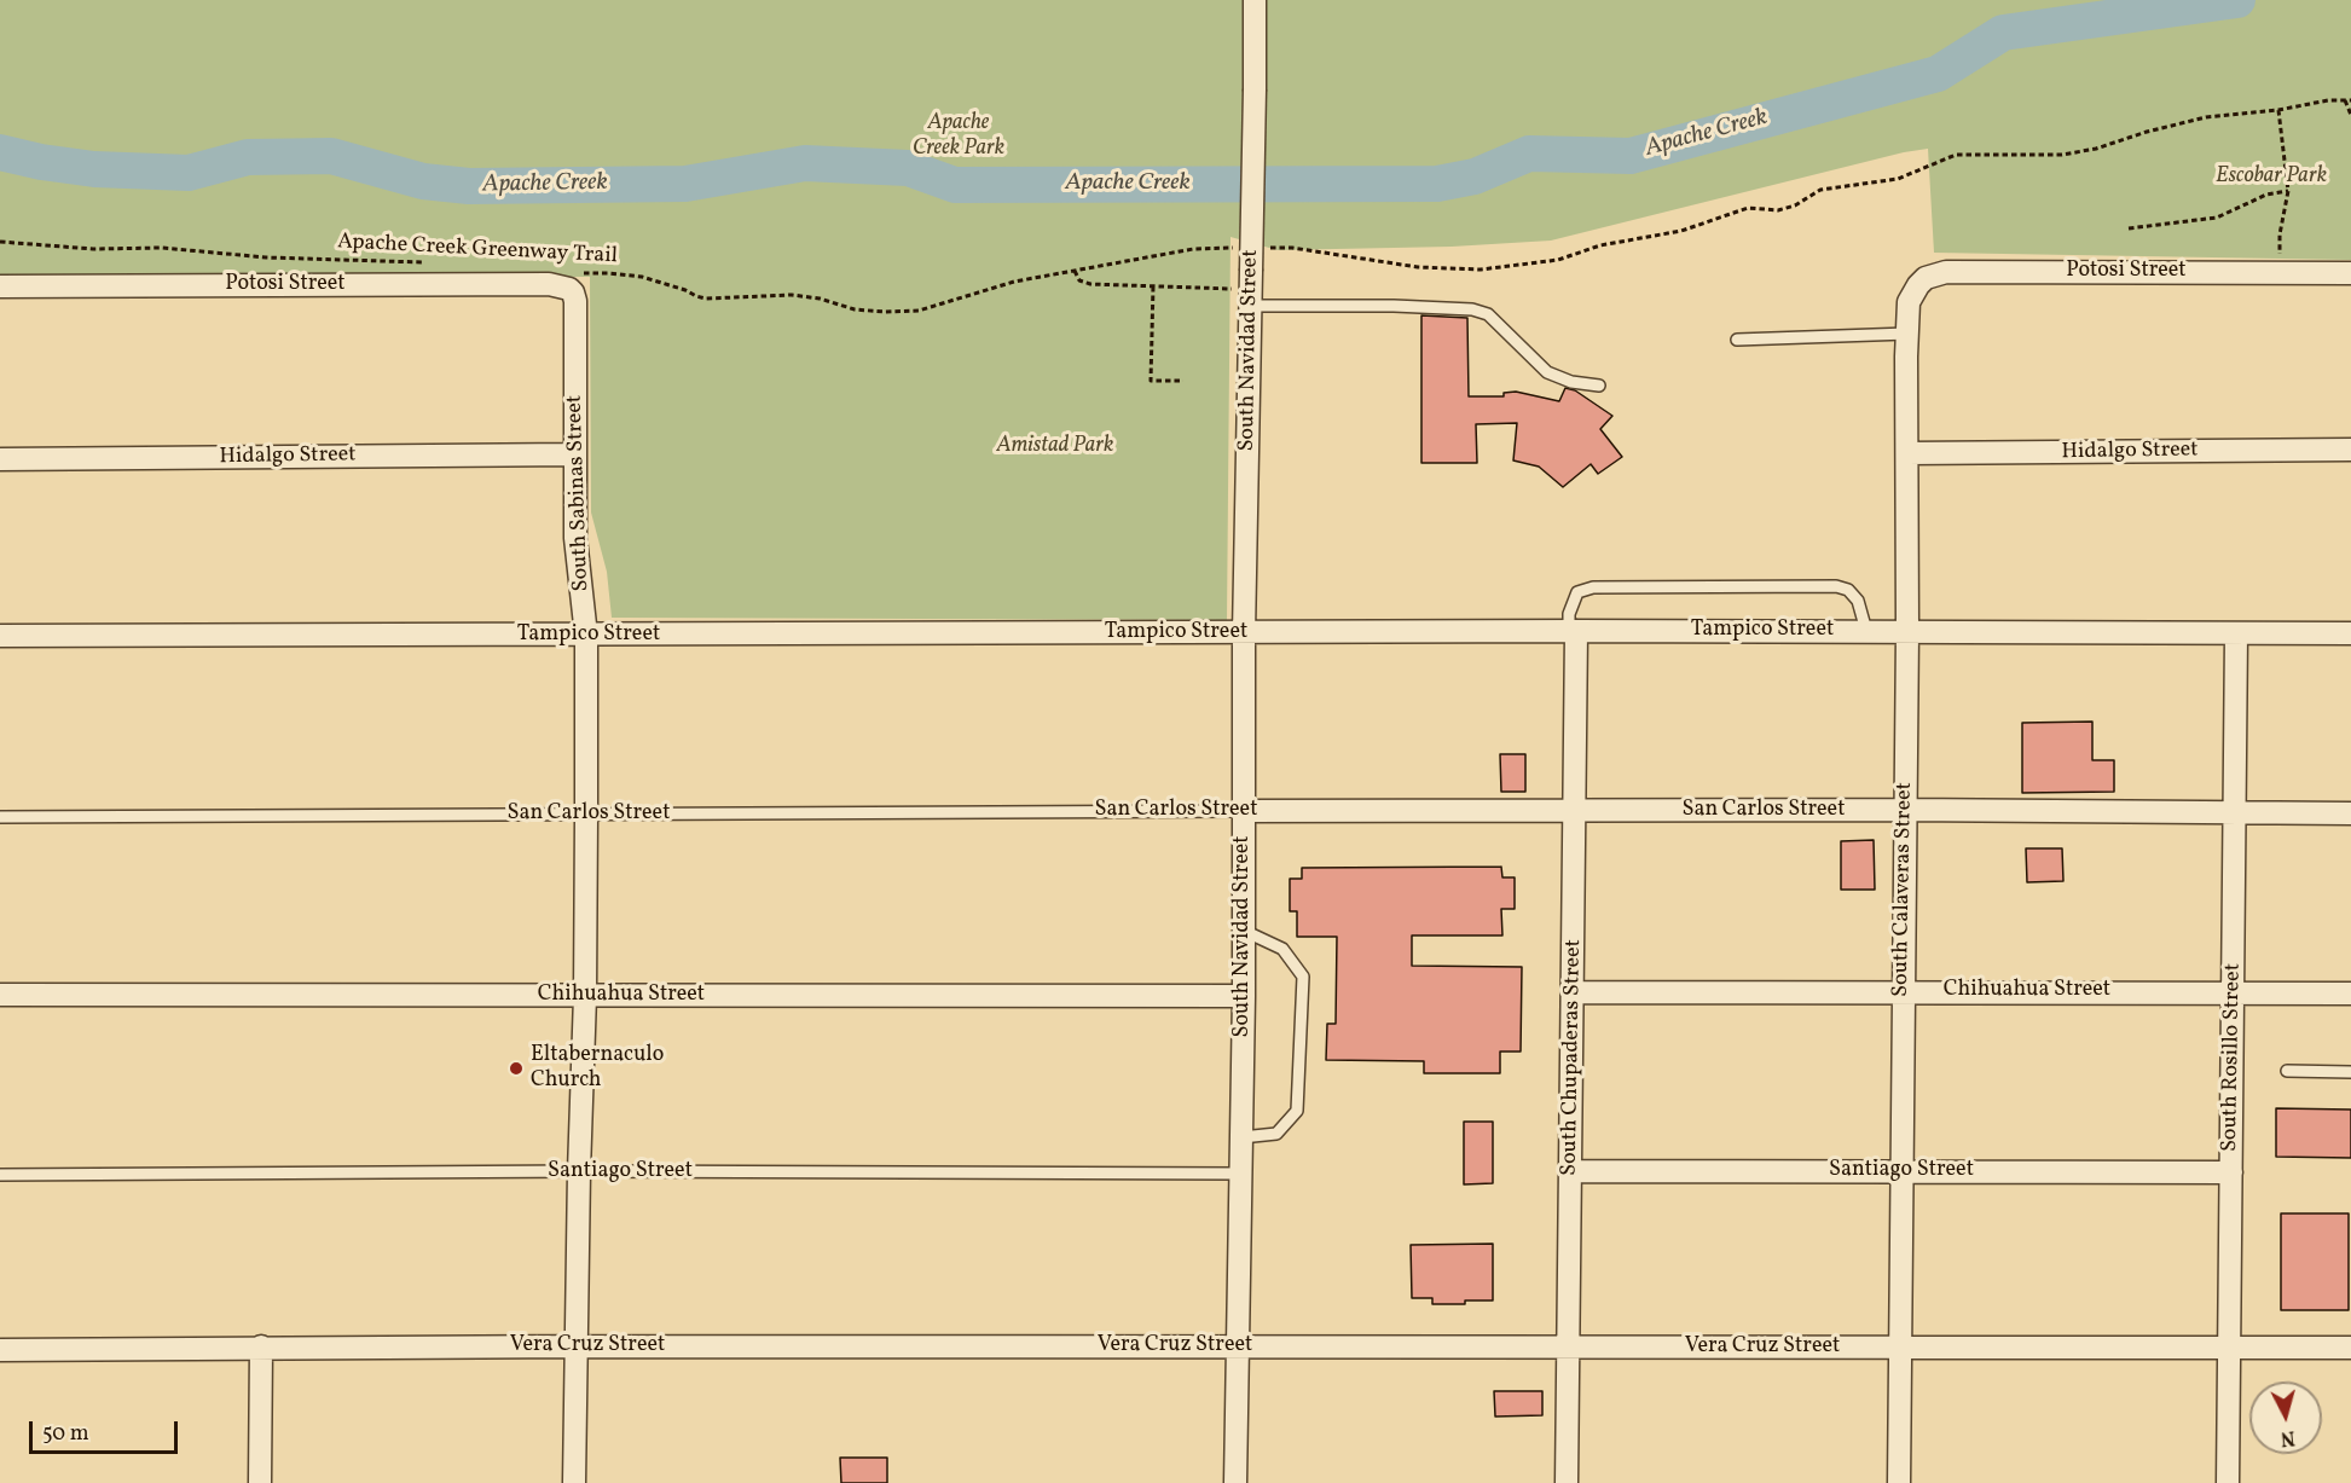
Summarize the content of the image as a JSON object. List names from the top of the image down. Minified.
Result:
{"streets":{"street":["Potosi Street","South Navidad Street","Hidalgo Street","South Sabinas Street","Tampico Street","San Carlos Street","South Calaveras Street","Chihuahua Street","South Chupaderas Street","South Rosillo Street","Santiago Street","Vera Cruz Street"],"path":["Apache Creek Greenway Trail"]},"crossings":[["Apache Creek Greenway Trail","Potosi Street"],["Apache Creek Greenway Trail","South Sabinas Street"],["Potosi Street","South Sabinas Street"],["Potosi Street","South Calaveras Street"],["South Navidad Street","Tampico Street"],["South Navidad Street","San Carlos Street"],["South Navidad Street","Chihuahua Street"],["South Navidad Street","Santiago Street"],["South Navidad Street","Vera Cruz Street"],["Hidalgo Street","South Sabinas Street"],["Hidalgo Street","South Calaveras Street"],["South Sabinas Street","Tampico Street"],["South Sabinas Street","San Carlos Street"],["South Sabinas Street","Chihuahua Street"],["South Sabinas Street","Santiago Street"],["South Sabinas Street","Vera Cruz Street"],["Tampico Street","South Calaveras Street"],["Tampico Street","South Chupaderas Street"],["Tampico Street","South Rosillo Street"],["San Carlos Street","South Calaveras Street"],["San Carlos Street","South Chupaderas Street"],["San Carlos Street","South Rosillo Street"],["South Calaveras Street","Chihuahua Street"],["South Calaveras Street","Santiago Street"],["South Calaveras Street","Vera Cruz Street"],["Chihuahua Street","South Chupaderas Street"],["Chihuahua Street","South Rosillo Street"],["South Chupaderas Street","Santiago Street"],["South Chupaderas Street","Vera Cruz Street"],["South Rosillo Street","Santiago Street"],["South Rosillo Street","Vera Cruz Street"]],"water":["Apache Creek"],"parks":["Apache Creek Park","Escobar Park","Amistad Park"],"places":["Eltabernaculo Church"],"scale_bar":"50 m","north":"bottom"}
